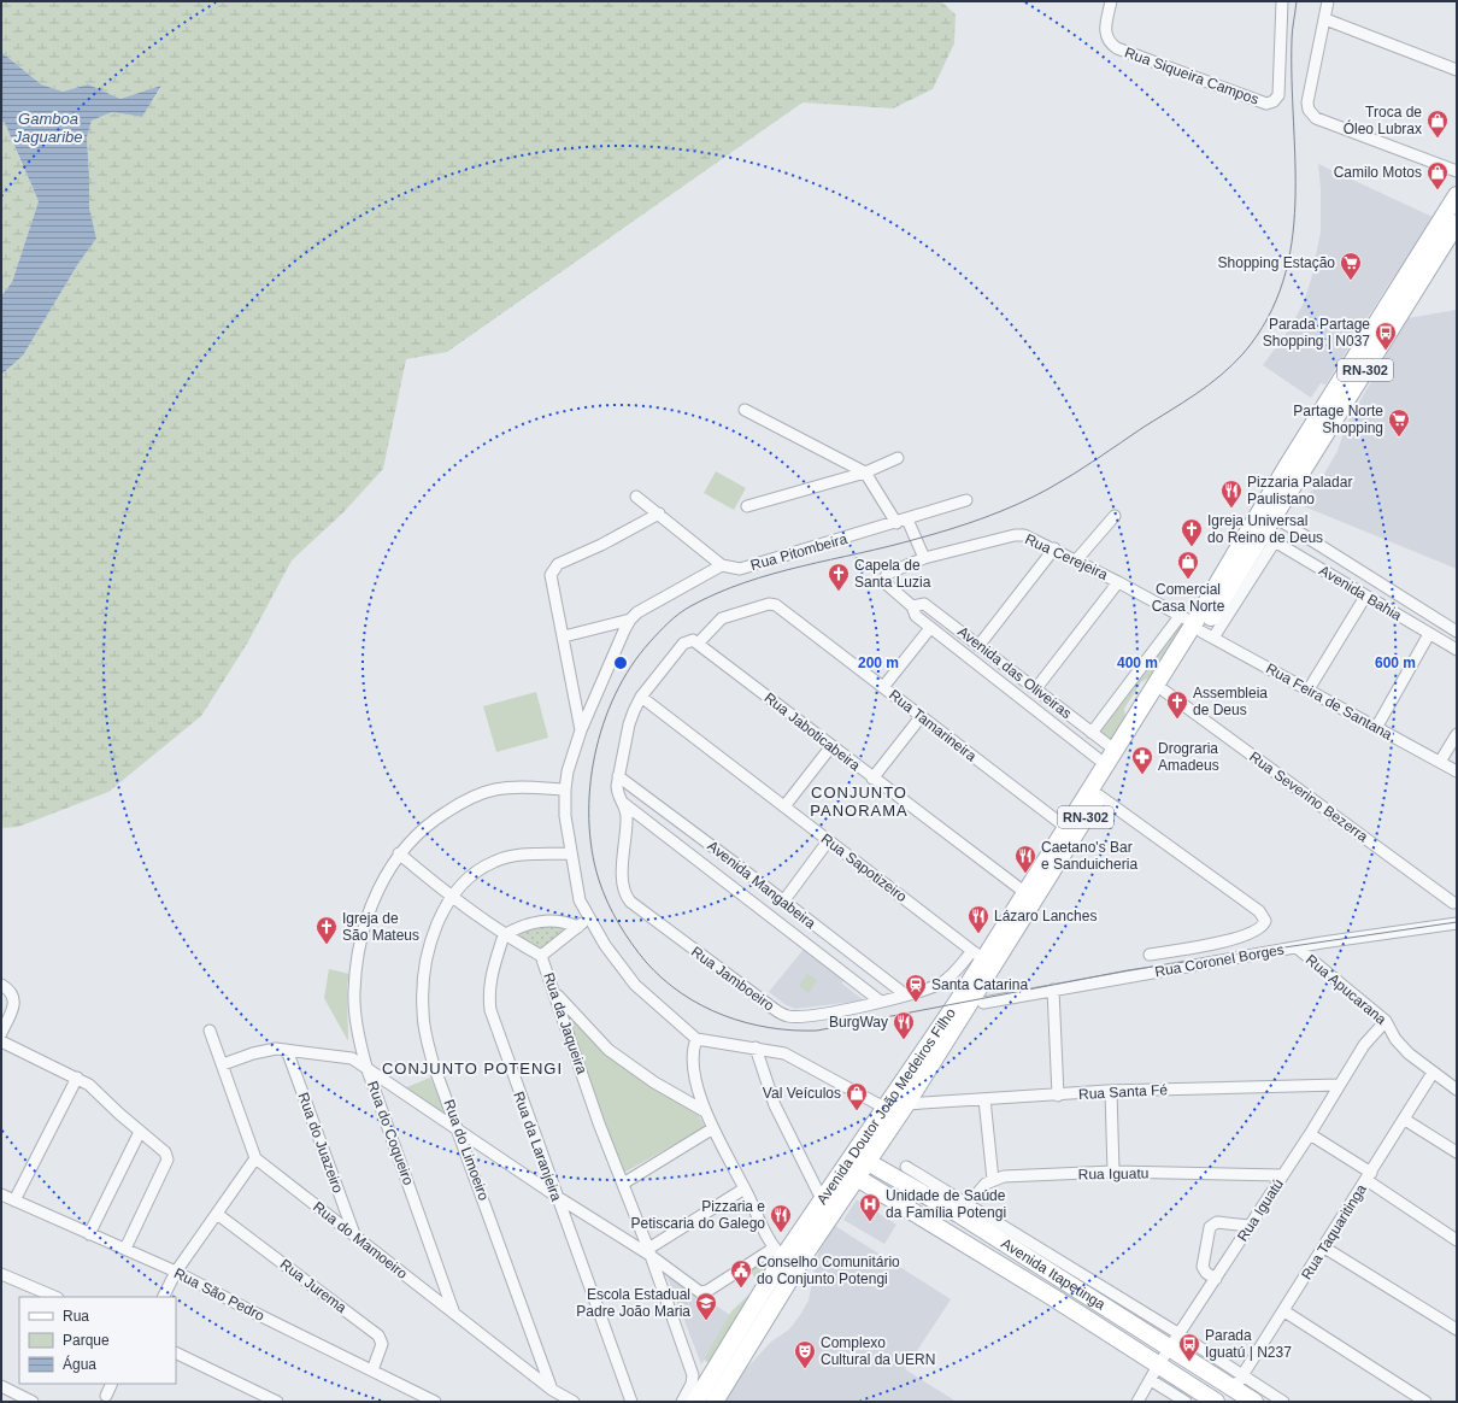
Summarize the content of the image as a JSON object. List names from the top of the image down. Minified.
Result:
{"streets":{"main road":["RN-302","Avenida Doutor João Medeiros Filho","Avenida Itapetinga"],"street":["Rua Siqueira Campos","Rua Pitombeira","Rua Cerejeira","Avenida Bahia","Avenida das Oliveiras","Rua Feira de Santana","Rua Tamarineira","Rua Jaboticabeira","Rua Severino Bezerra","Rua Sapotizeiro","Avenida Mangabeira","Rua Coronel Borges","Rua Jamboeiro","Rua Apucarana","Rua da Jaqueira","Rua Santa Fé","Rua do Coqueiro","Rua do Juazeiro","Rua da Laranjeira","Rua do Limoeiro","Rua Iguatu","Rua Iguatú","Rua Taquaritinga","Rua do Mamoeiro","Rua Jurema","Rua São Pedro"]},"crossings":[["Rua Cerejeira","Avenida das Oliveiras"],["Rua Cerejeira","Rua Feira de Santana"],["Rua Cerejeira","Avenida Doutor João Medeiros Filho"],["Avenida Bahia","Avenida Doutor João Medeiros Filho"],["Avenida das Oliveiras","Avenida Doutor João Medeiros Filho"],["Rua Feira de Santana","Avenida Doutor João Medeiros Filho"],["Rua Tamarineira","Rua Jaboticabeira"],["Rua Tamarineira","Avenida Doutor João Medeiros Filho"],["Rua Jaboticabeira","Avenida Doutor João Medeiros Filho"],["Rua Severino Bezerra","Avenida Doutor João Medeiros Filho"],["Rua Sapotizeiro","Rua Jamboeiro"],["Rua Sapotizeiro","Avenida Doutor João Medeiros Filho"],["Avenida Mangabeira","Rua Jamboeiro"],["Rua Coronel Borges","Rua Apucarana"],["Rua Jamboeiro","Avenida Doutor João Medeiros Filho"],["Rua Apucarana","Rua Iguatú"],["Rua Apucarana","Rua Taquaritinga"],["Rua da Jaqueira","Rua do Coqueiro"],["Rua da Jaqueira","Rua da Laranjeira"],["Rua da Jaqueira","Rua do Limoeiro"],["Rua Santa Fé","Avenida Doutor João Medeiros Filho"],["Rua Santa Fé","Rua Iguatú"],["Avenida Doutor João Medeiros Filho","Avenida Itapetinga"],["Rua do Coqueiro","Rua do Mamoeiro"],["Rua do Juazeiro","Rua do Mamoeiro"],["Rua do Limoeiro","Rua do Mamoeiro"],["Rua Iguatu","Rua Iguatú"],["Rua Iguatú","Avenida Itapetinga"],["Rua Taquaritinga","Avenida Itapetinga"],["Rua Jurema","Rua São Pedro"]],"districts":["CONJUNTO PANORAMA","CONJUNTO POTENGI"],"water":["Gamboa Jaguaribe"],"places":{"shop":["Troca de Óleo Lubrax","Camilo Motos","Comercial Casa Norte","Val Veículos"],"supermarket":["Shopping Estação","Partage Norte Shopping"],"bus stop":["Parada Partage Shopping | N037","Parada Iguatú | N237"],"restaurant":["Pizzaria Paladar Paulistano","Caetano's Bar e Sanduicheria","Lázaro Lanches","BurgWay","Pizzaria e Petiscaria do Galego"],"church":["Igreja Universal do Reino de Deus","Capela de Santa Luzia","Assembleia de Deus","Igreja de São Mateus"],"pharmacy":["Drograria Amadeus"],"station":["Santa Catarina"],"hospital":["Unidade de Saúde da Família Potengi"],"public building":["Conselho Comunitário do Conjunto Potengi"],"school or university":["Escola Estadual Padre João Maria"],"theatre":["Complexo Cultural da UERN"]},"legend":["Rua","Parque","Água"],"rings":["200 m","400 m","600 m"]}
